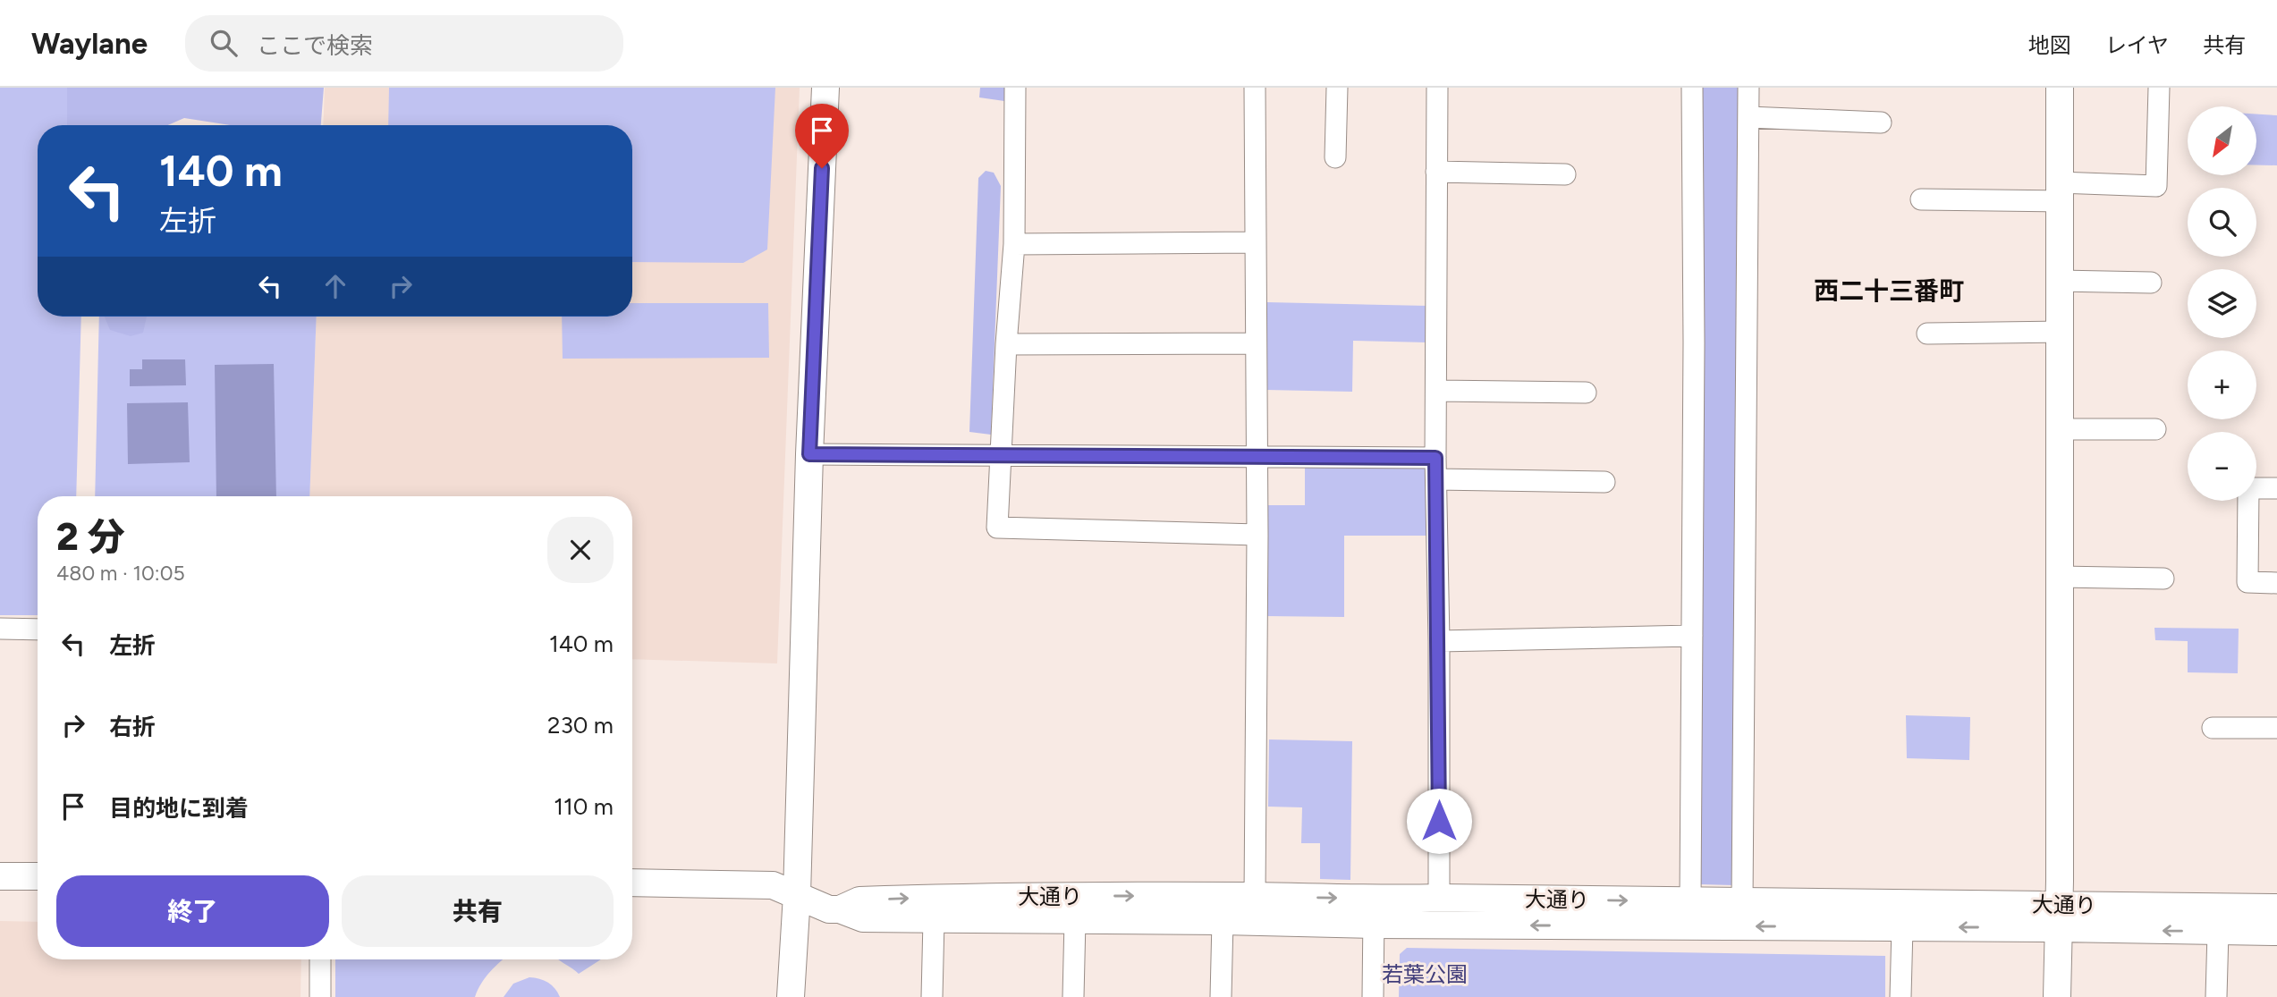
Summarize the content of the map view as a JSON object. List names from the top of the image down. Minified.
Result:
{"streets":{"street":["大通り"]},"districts":["西二十三番町"],"parks":["若葉公園"],"north":"bottom left","page":{"header":"Waylane","search":"ここで検索","nav":["地図","レイヤ","共有"],"map_buttons":["+","−"],"turn":["140 m","左折"],"heading":["2 分","480 m · 10:05"],"list":[{"name":"左折","value":"140 m"},{"name":"右折","value":"230 m"},{"name":"目的地に到着","value":"110 m"}],"buttons":["終了","共有"]}}
